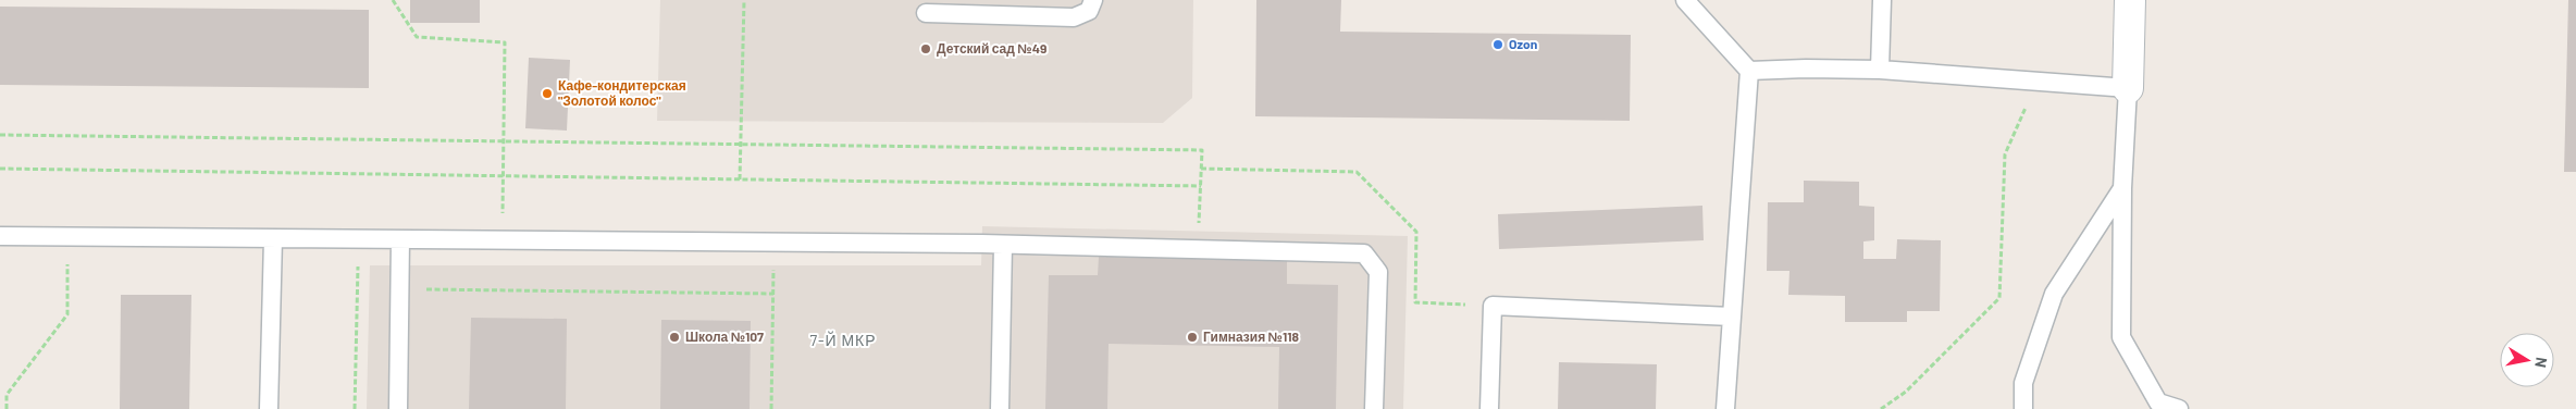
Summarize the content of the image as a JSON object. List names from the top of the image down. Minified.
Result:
{"districts":["7-Й МКР"],"places":["Ozon","Детский сад №49","Кафе-кондитерская \"Золотой колос\"","Школа №107","Гимназия №118"],"north":"right"}
